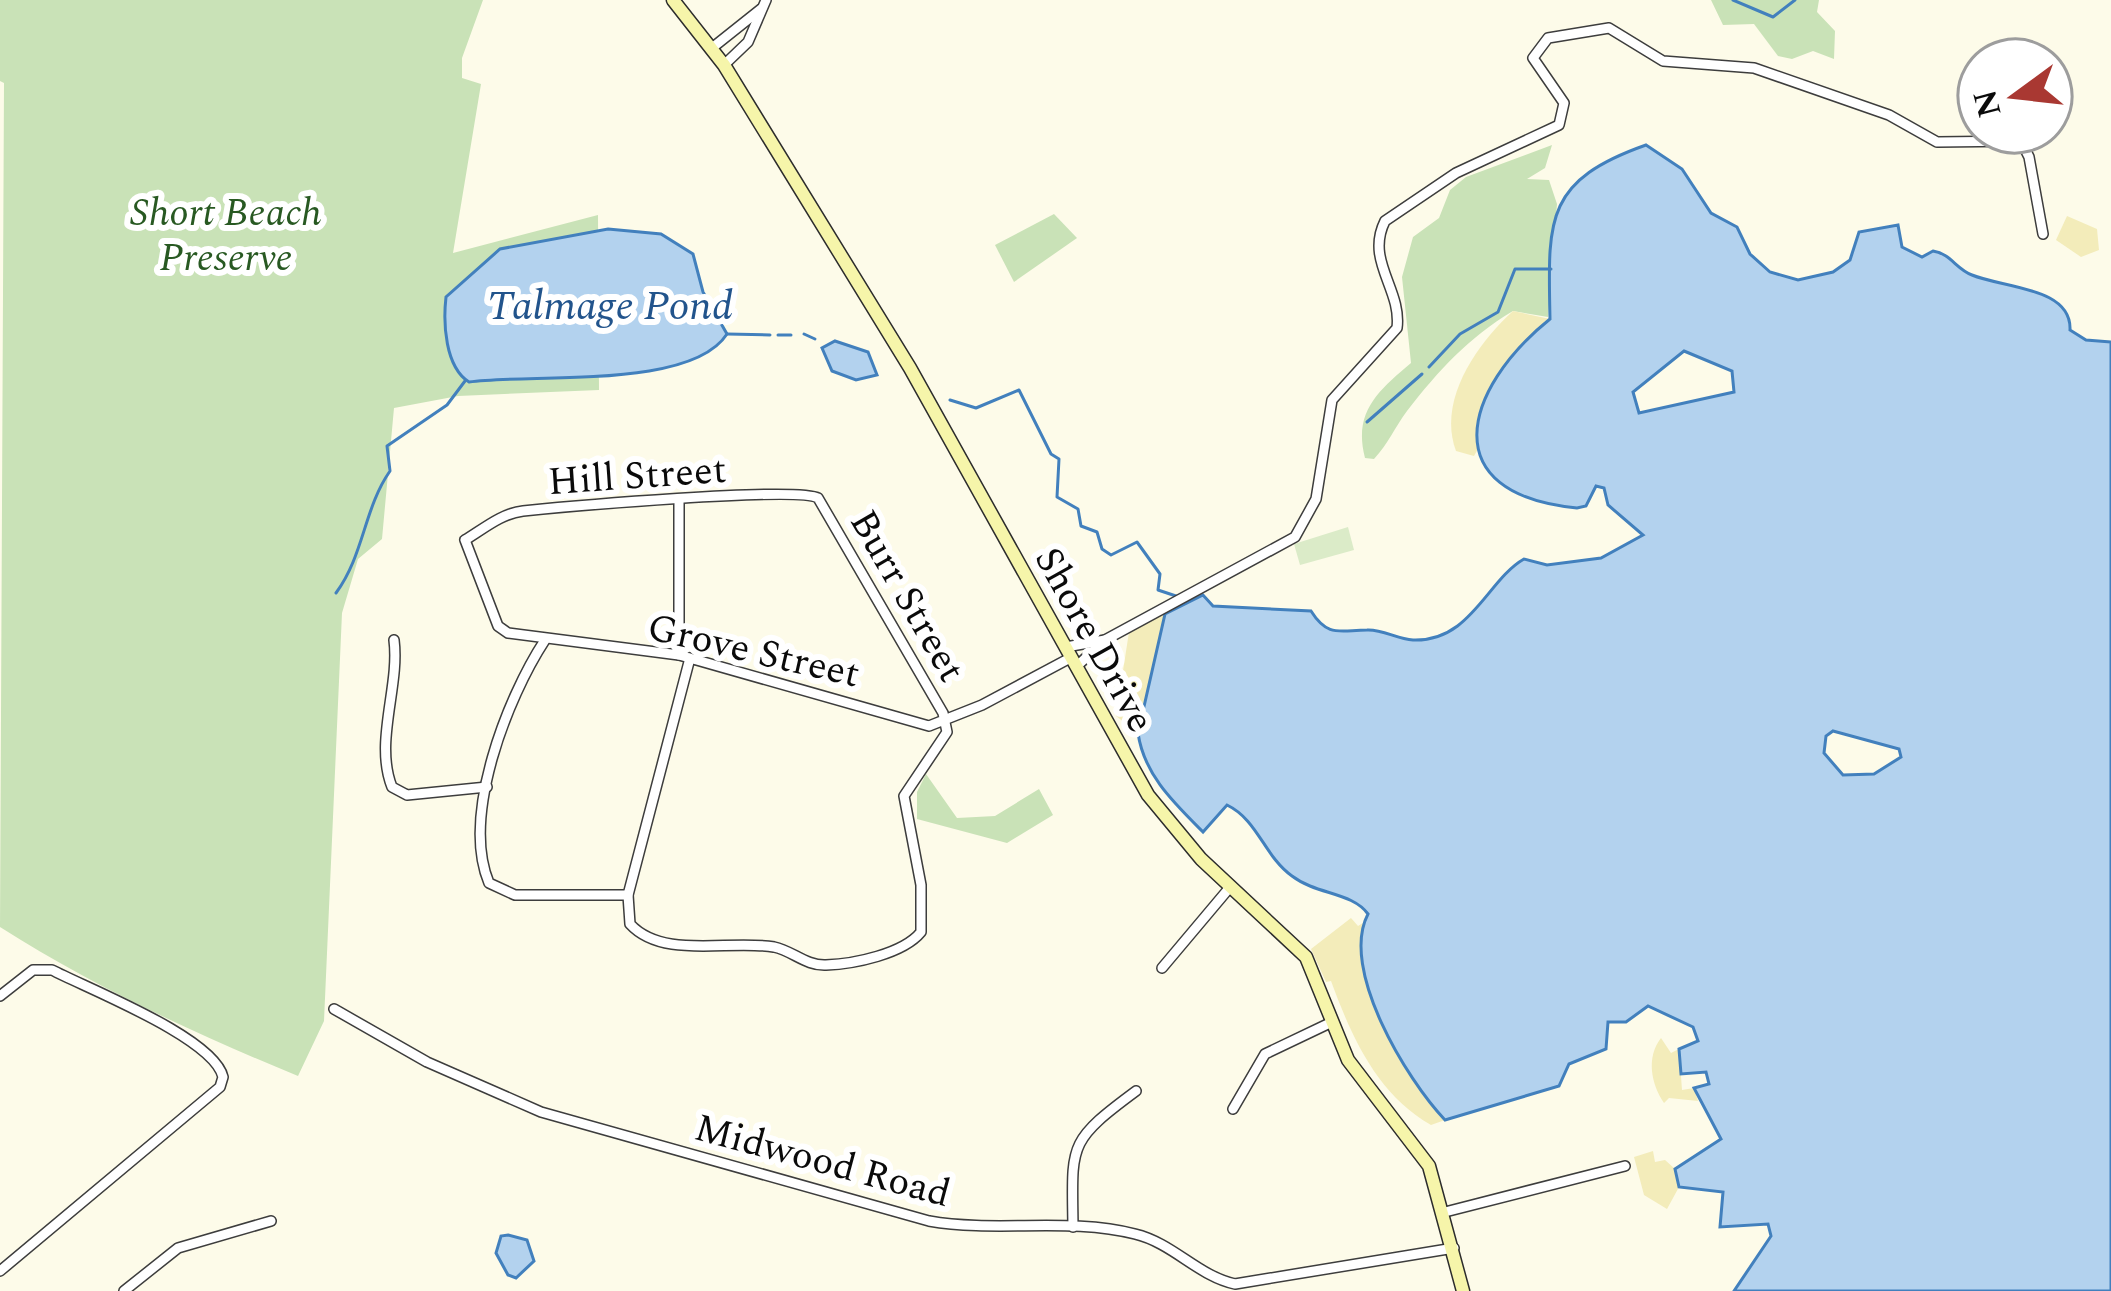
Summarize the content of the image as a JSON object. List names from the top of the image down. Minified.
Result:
{"streets":{"main road":["Shore Drive"],"street":["Hill Street","Burr Street","Grove Street","Midwood Road"]},"crossings":[["Hill Street","Burr Street"],["Hill Street","Grove Street"],["Burr Street","Grove Street"],["Shore Drive","Midwood Road"]],"water":["Talmage Pond"],"parks":["Short Beach Preserve"],"north":"left"}
